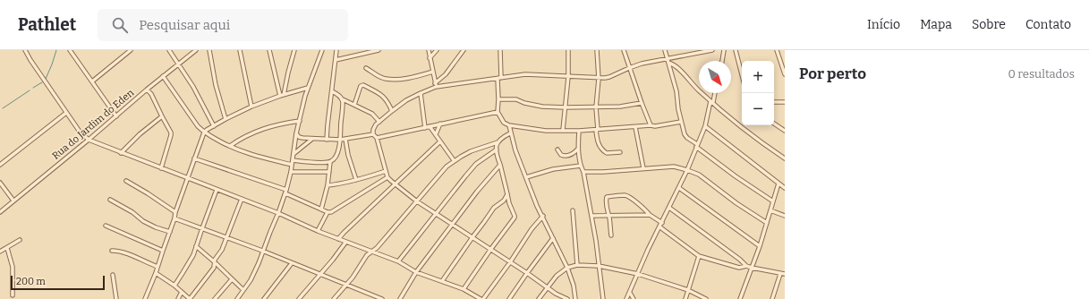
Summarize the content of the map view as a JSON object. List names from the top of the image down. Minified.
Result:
{"streets":{"street":["Rua do Jardim do Eden"]},"scale_bar":"200 m","north":"bottom right","page":{"header":"Pathlet","search":"Pesquisar aqui","nav":["Início","Mapa","Sobre","Contato"],"heading":["Por perto","0 resultados"],"map_buttons":["+","−"],"scale":"200 m"}}
